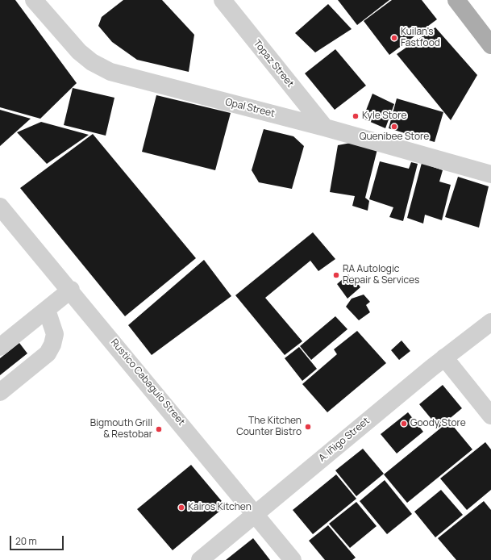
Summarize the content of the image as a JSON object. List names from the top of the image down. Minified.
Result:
{"streets":{"street":["Topaz Street","Opal Street","Rustico Cabaguio Street","A. Iñigo Street"]},"crossings":[["Topaz Street","Opal Street"],["Rustico Cabaguio Street","A. Iñigo Street"]],"places":["Kuilan's Fastfood","Kyle Store","Quenibee Store","RA Autologic Repair & Services","Goody Store","The Kitchen Counter Bistro","Bigmouth Grill & Restobar","Kairos Kitchen"],"scale_bar":"20 m"}
